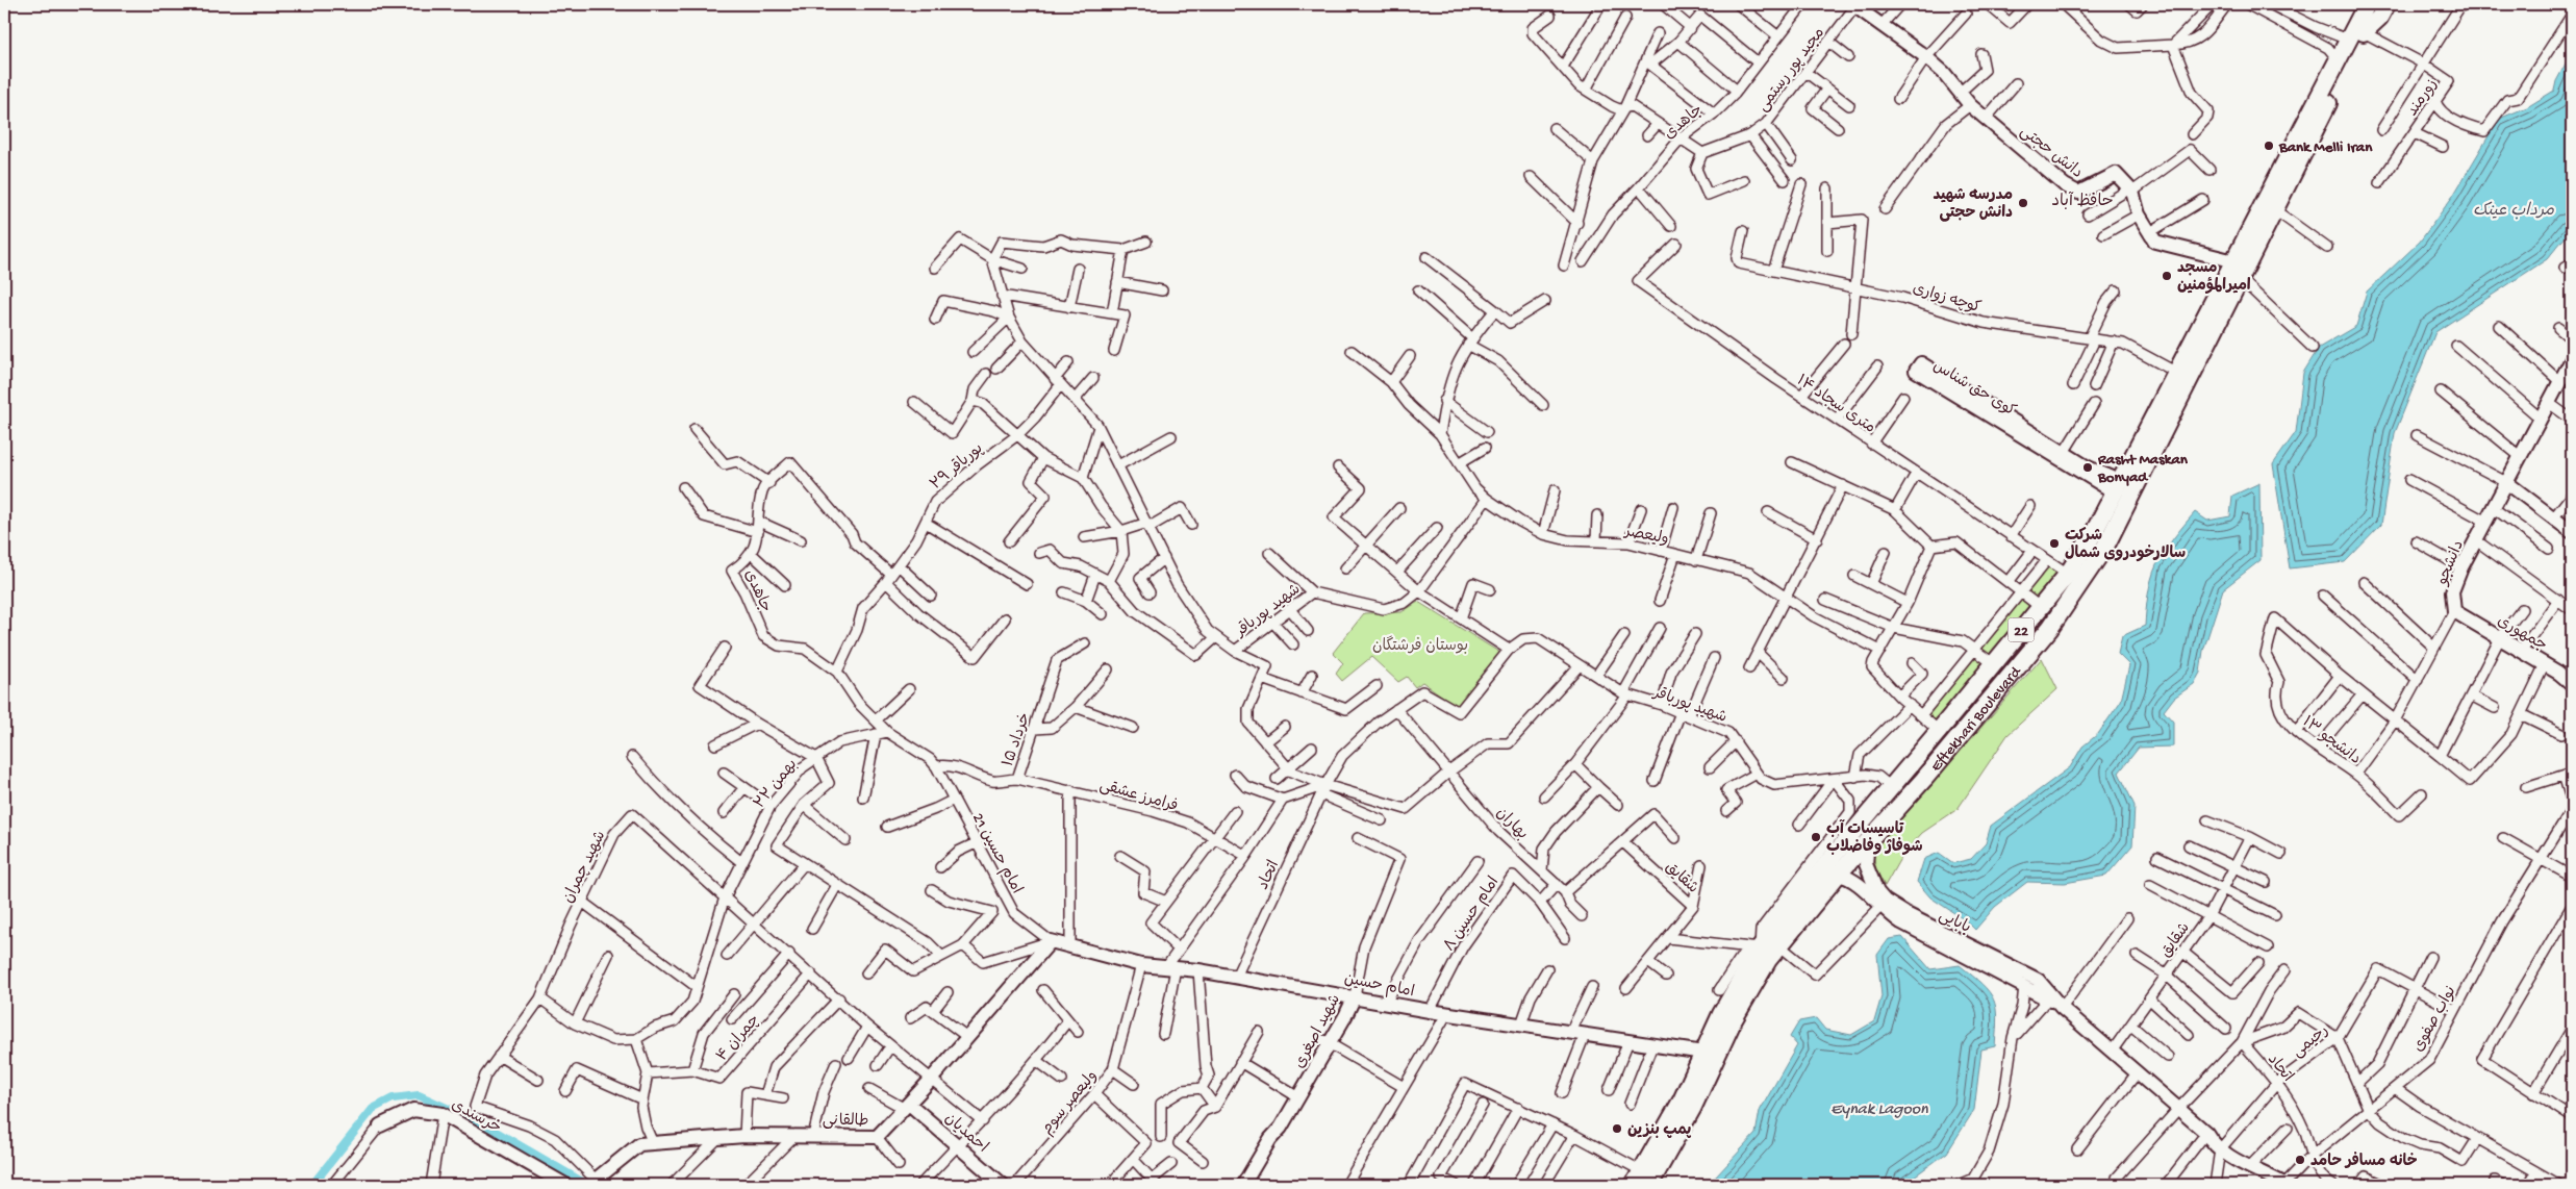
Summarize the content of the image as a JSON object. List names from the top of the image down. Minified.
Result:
{"streets":{"highway":["22","Eftekhari Boulevard"],"street":["مجید پور رستمی","زورمند","جاهدی","دانش حجتی","کوچه زواری","کوی حق شناس","۱۴ متری سجاد","پورباقر ۲۹","ولیعصر","دانشجو","شهید پورباقر","جمهوری","۱۵ خرداد","دانشجو ۱۳","۲۲ بهمن","فرامرز عشقی","بهاران","امام حسین 21","شهید چمران","اتحاد","شقایق","امام حسین ۸","بابایی","امام حسین","نواب صفوی","شهید اصغری","چمران ۴","رحیمی","ولیعصر سوم","خرسندی","طالقانی","احمدیان"]},"crossings":[["مجید پور رستمی","دانش حجتی"],["زورمند","22"],["زورمند","Eftekhari Boulevard"],["جاهدی","پورباقر ۲۹"],["کوچه زواری","Eftekhari Boulevard"],["کوی حق شناس","Eftekhari Boulevard"],["۱۴ متری سجاد","Eftekhari Boulevard"],["پورباقر ۲۹","شهید پورباقر"],["دانشجو","جمهوری"],["دانشجو","دانشجو ۱۳"],["شهید پورباقر","اتحاد"],["22","Eftekhari Boulevard"],["Eftekhari Boulevard","بابایی"],["Eftekhari Boulevard","امام حسین"],["۱۵ خرداد","فرامرز عشقی"],["۱۵ خرداد","امام حسین 21"],["۲۲ بهمن","شهید چمران"],["بهاران","اتحاد"],["امام حسین 21","امام حسین"],["امام حسین 21","طالقانی"],["شهید چمران","چمران ۴"],["شهید چمران","طالقانی"],["اتحاد","امام حسین"],["اتحاد","نواب صفوی"],["اتحاد","رحیمی"],["شقایق","بابایی"],["امام حسین ۸","امام حسین"],["بابایی","نواب صفوی"],["بابایی","رحیمی"],["امام حسین","شهید اصغری"],["امام حسین","ولیعصر سوم"],["امام حسین","طالقانی"],["طالقانی","احمدیان"]],"districts":["حافظ آباد"],"water":["مرداب عینک","Eynak Lagoon"],"parks":["بوستان فرشتگان"],"places":["Bank Melli Iran","مدرسه شهید دانش حجتی","مسجد امیرالمؤمنین","Rasht Maskan Bonyad","شرکت سالارخودروی شمال","تاسیسات آب شوفاژ وفاضلاب","پمپ بنزین","خانه مسافر حامد"]}
